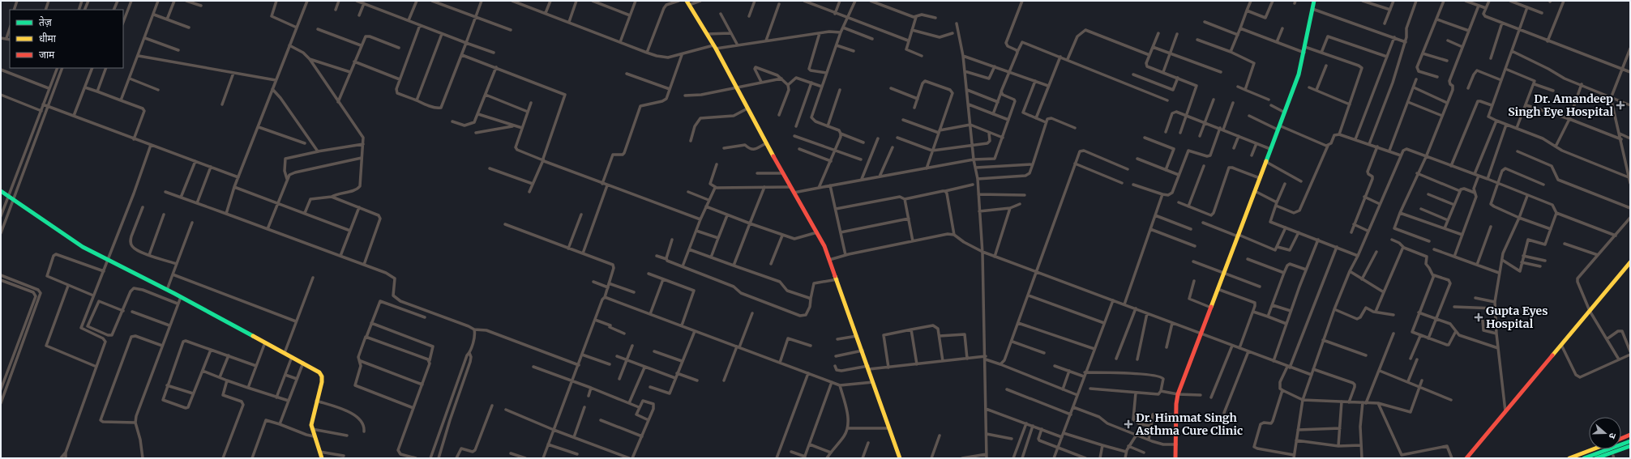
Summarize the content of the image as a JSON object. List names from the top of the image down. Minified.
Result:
{"places":{"health":["Dr. Amandeep Singh Eye Hospital","Gupta Eyes Hospital","Dr. Himmat Singh Asthma Cure Clinic"]},"legend":["तेज़","धीमा","जाम"],"north":"right"}
